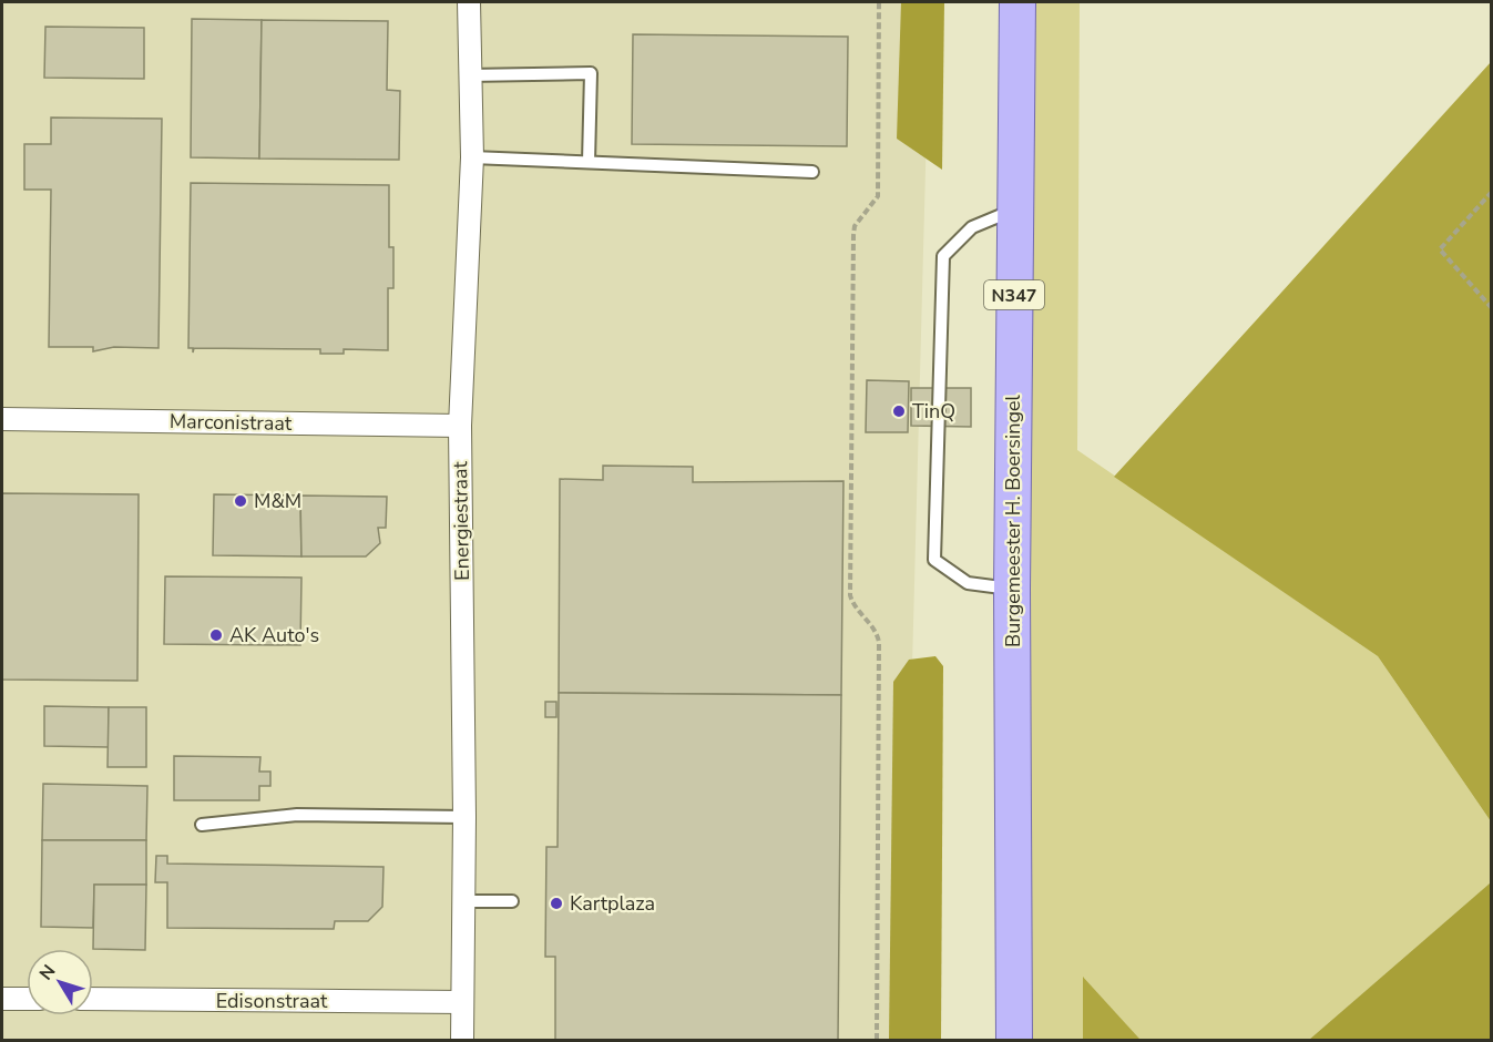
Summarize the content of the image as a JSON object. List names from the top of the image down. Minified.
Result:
{"streets":{"main road":["N347","Burgemeester H. Boersingel"],"street":["Marconistraat","Energiestraat","Edisonstraat"]},"crossings":[["Marconistraat","Energiestraat"],["Energiestraat","Edisonstraat"]],"places":["TinQ","M&M","AK Auto's","Kartplaza"],"north":"top left"}
